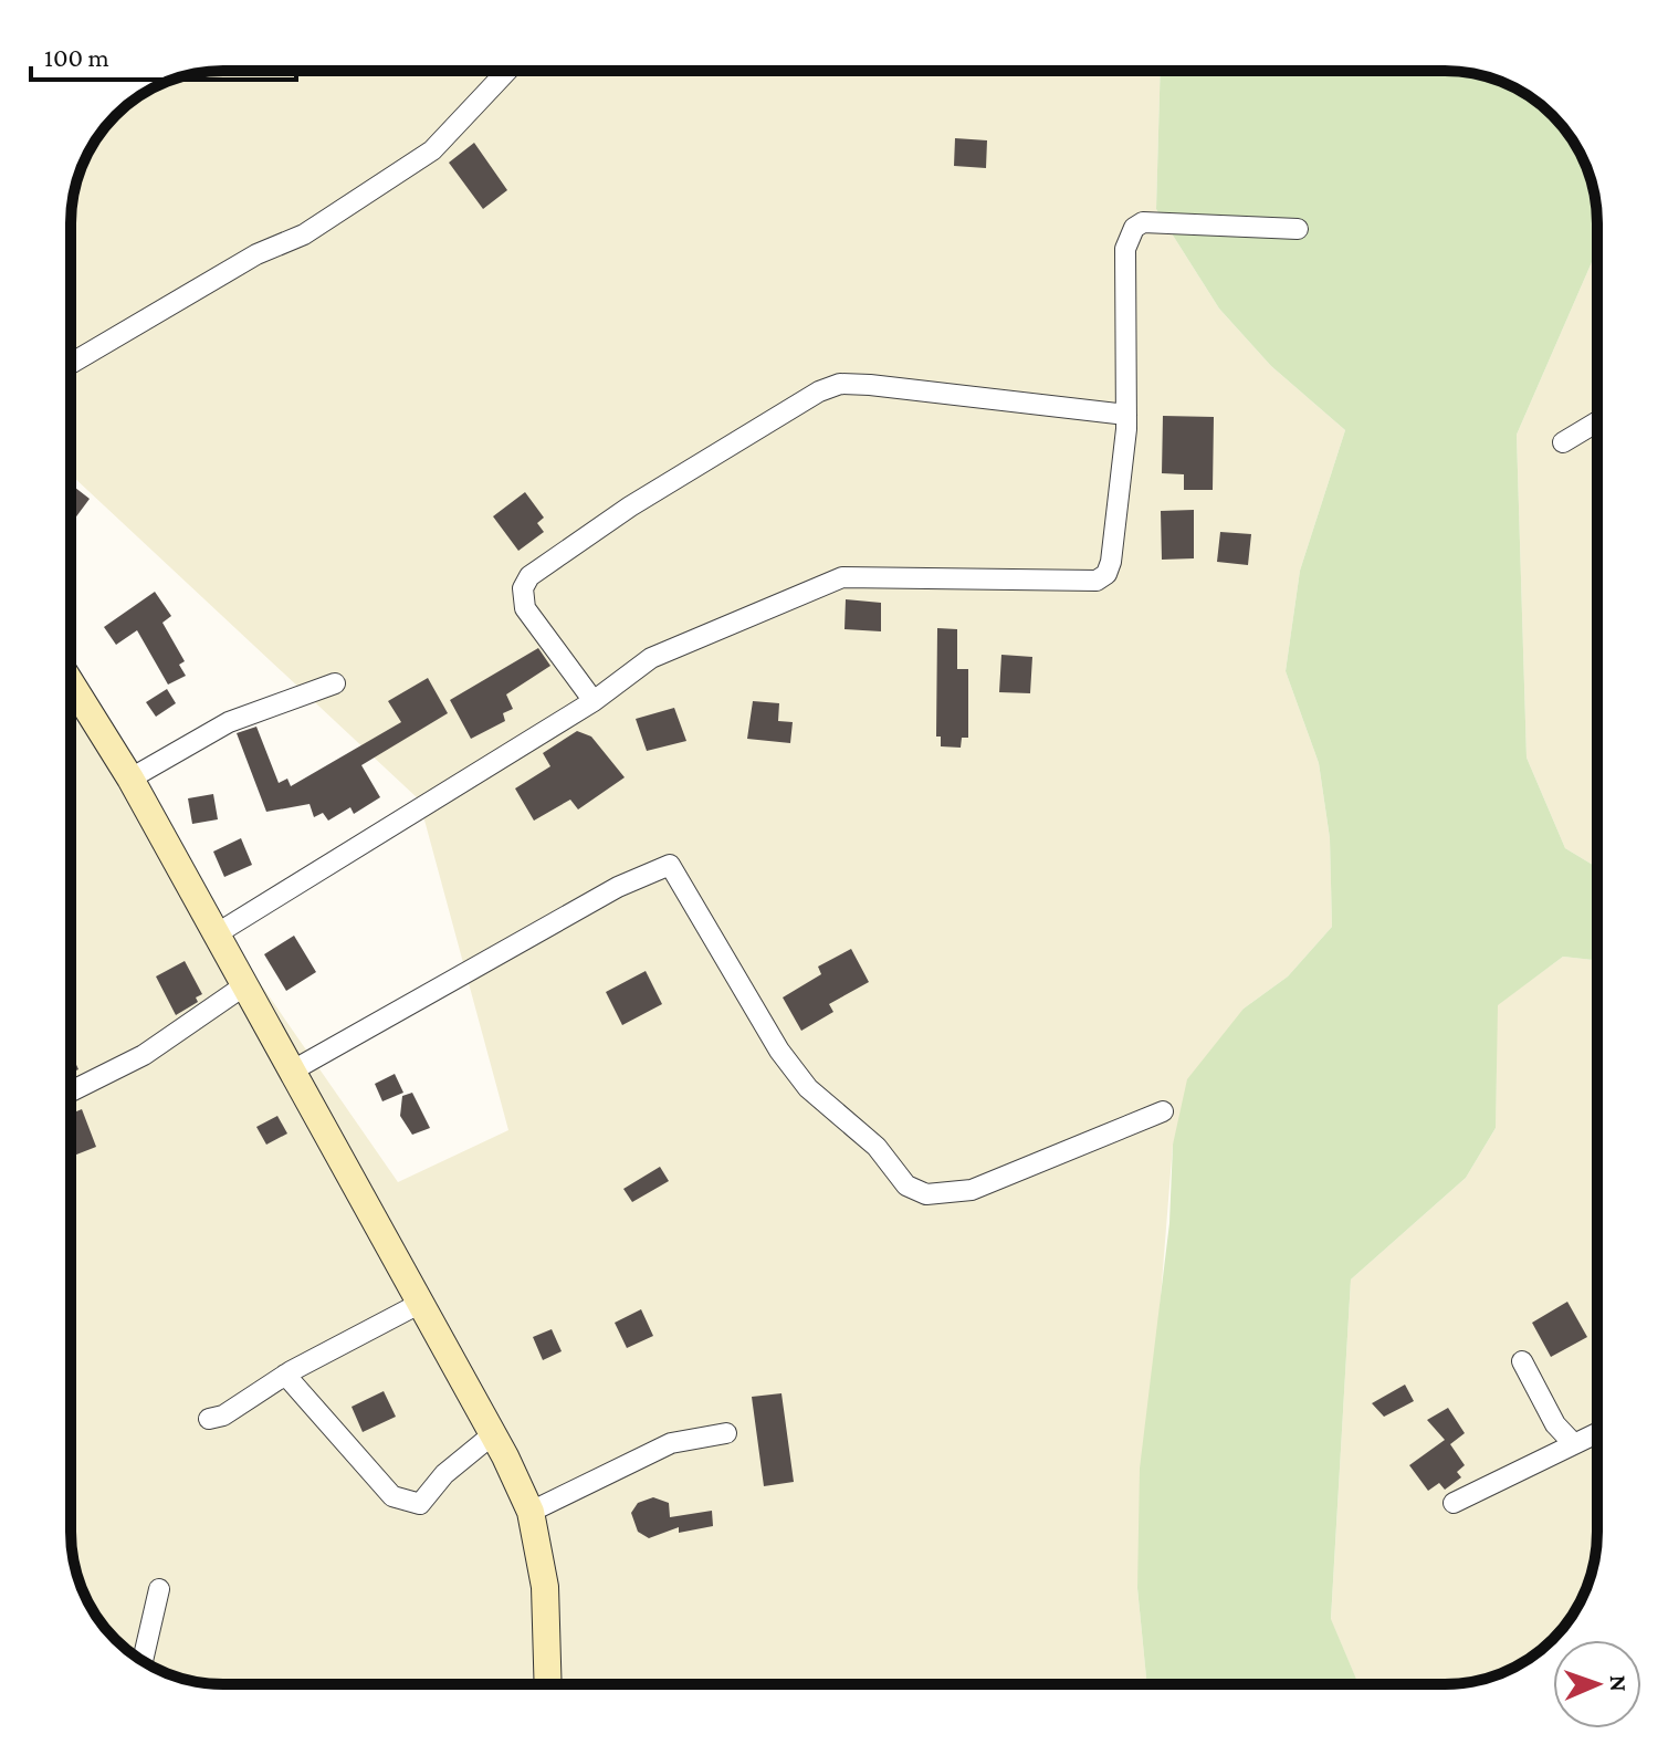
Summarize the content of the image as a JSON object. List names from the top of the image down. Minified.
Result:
{"scale_bar":"100 m","north":"right"}
